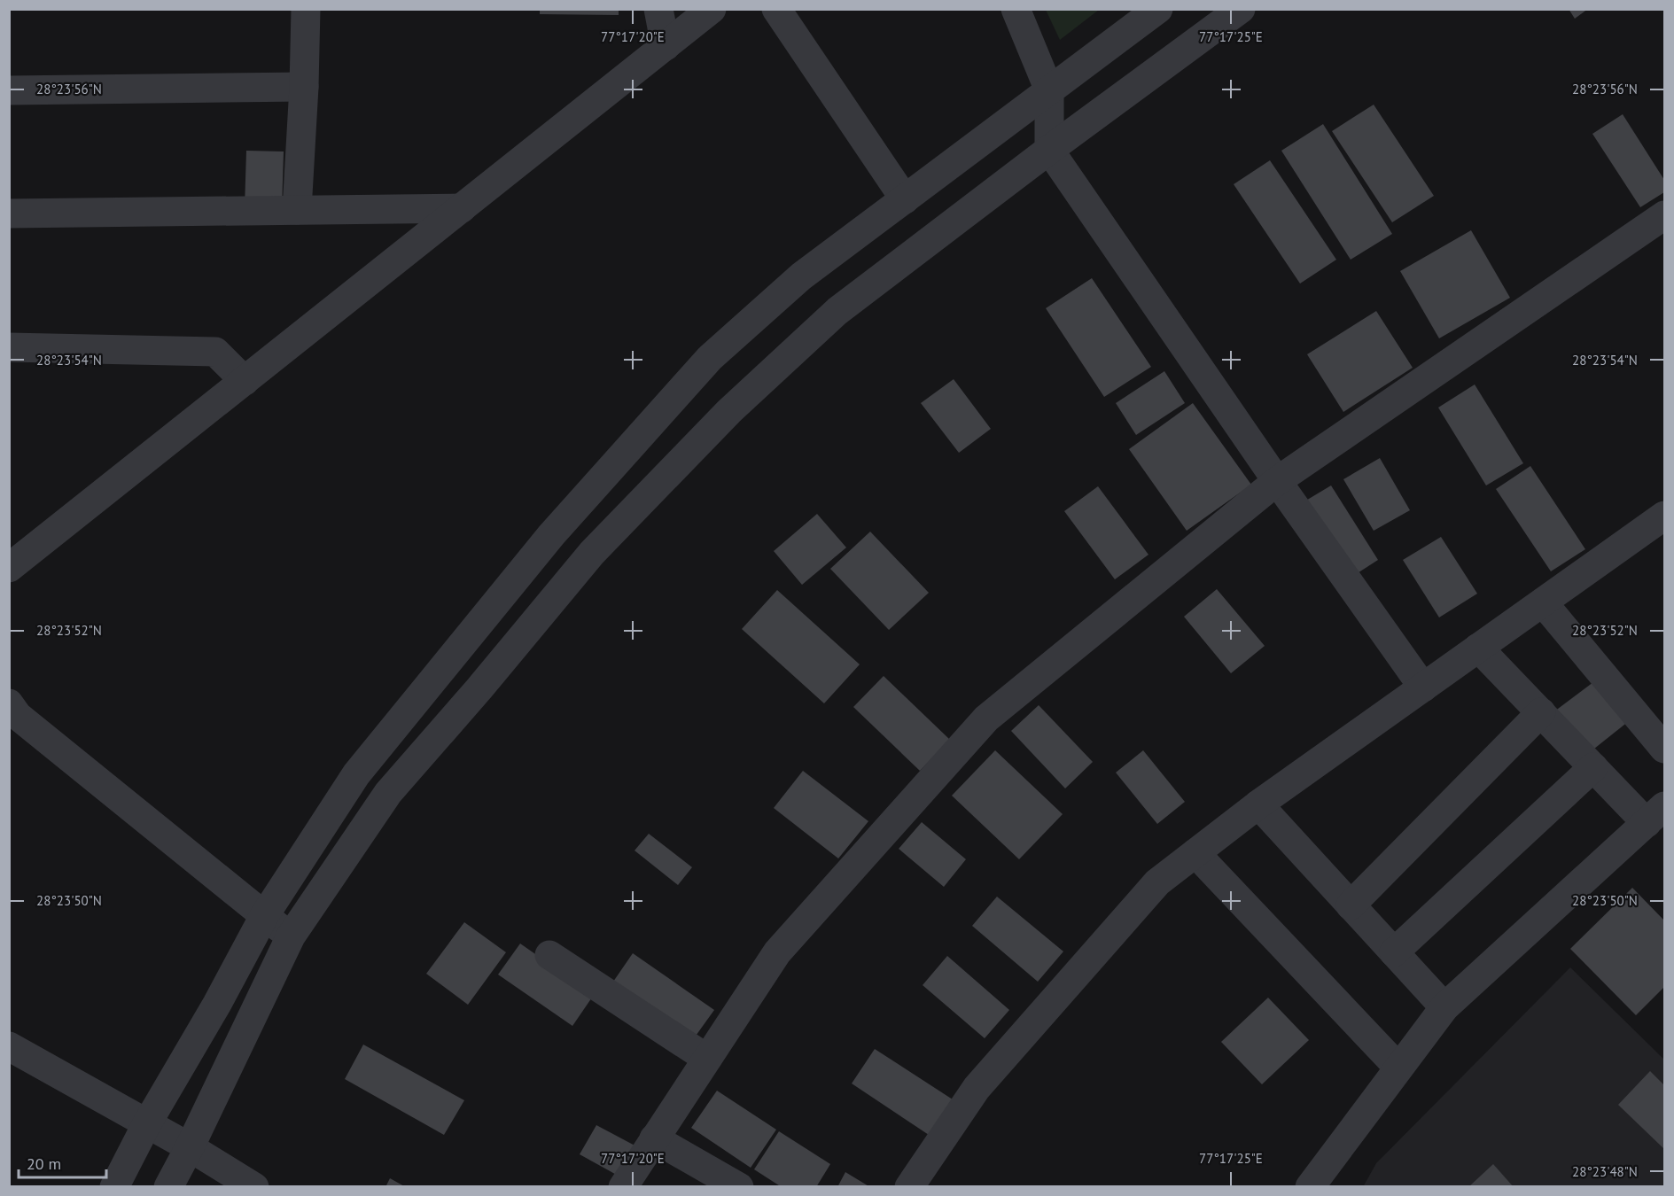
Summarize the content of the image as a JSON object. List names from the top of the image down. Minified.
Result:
{"scale_bar":"20 m","coordinates":["77°17'20\"E","77°17'25\"E","28°23'56\"N","28°23'54\"N","28°23'52\"N","28°23'50\"N","28°23'48\"N"]}
